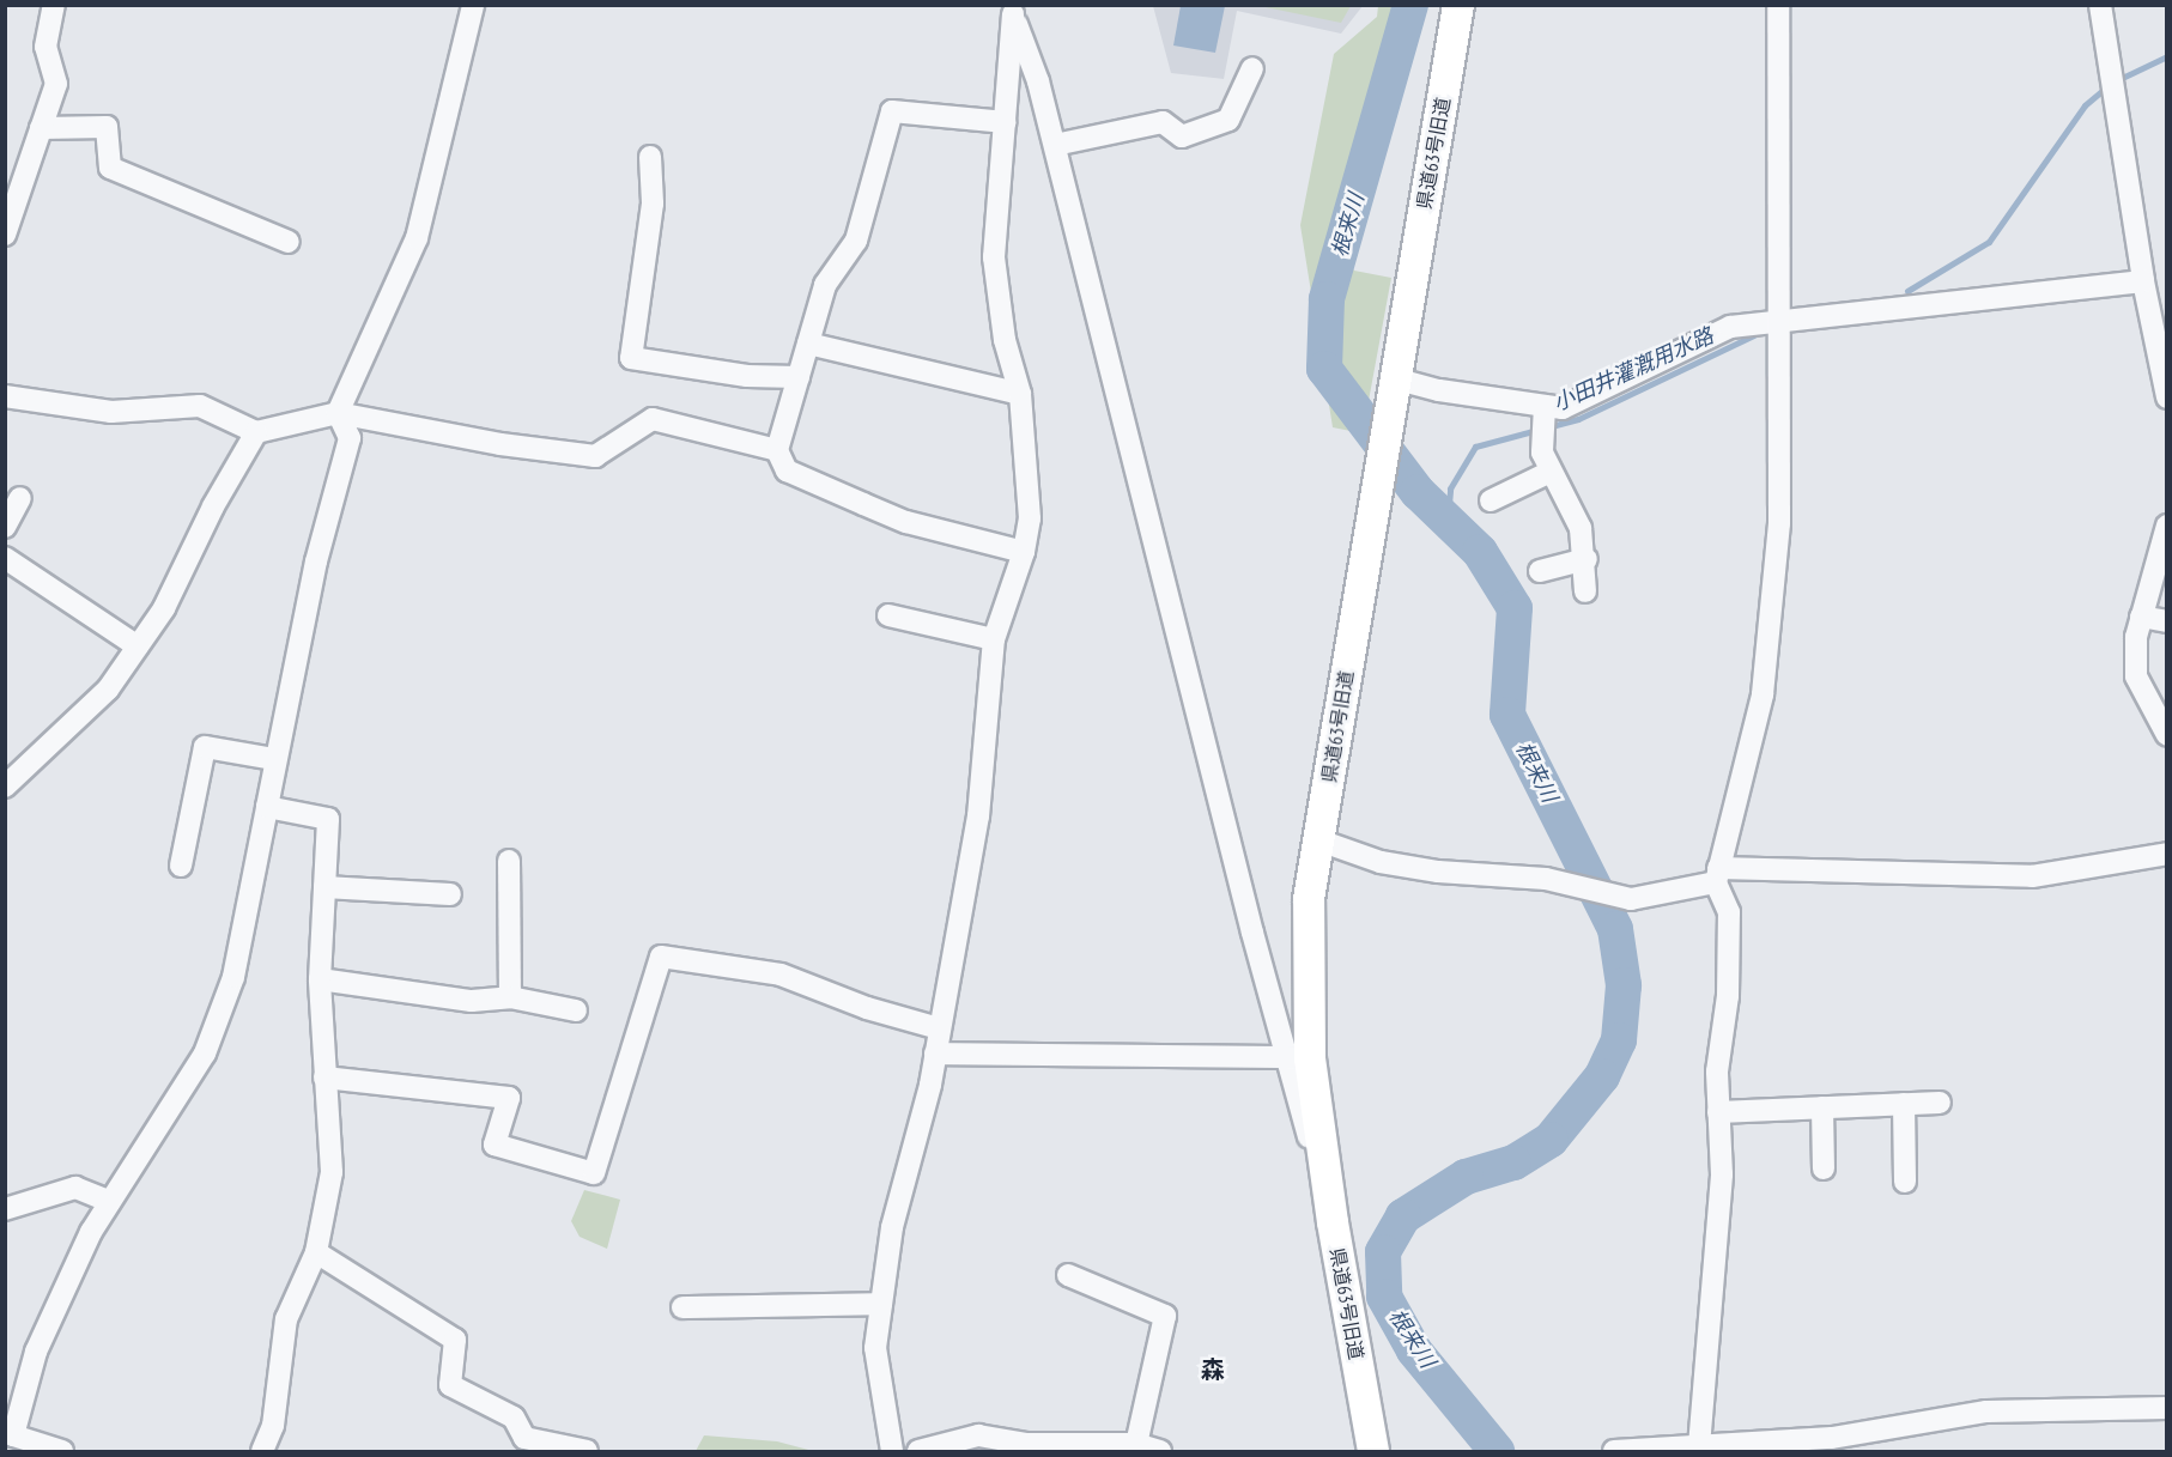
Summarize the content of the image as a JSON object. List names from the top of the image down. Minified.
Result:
{"streets":{"street":["県道63号旧道"]},"districts":["森"],"water":["根来川","小田井灌漑用水路"]}
